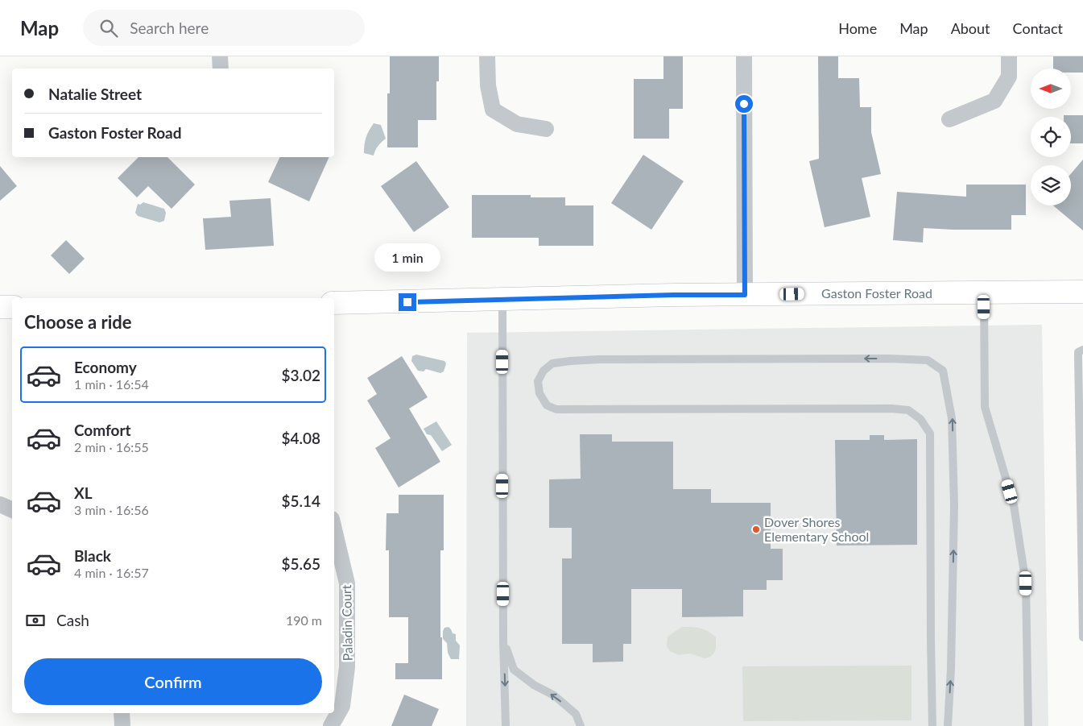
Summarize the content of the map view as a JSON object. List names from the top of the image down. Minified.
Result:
{"streets":{"street":["Gaston Foster Road","Paladin Court"]},"places":["Dover Shores Elementary School"],"north":"left","page":{"header":"Map","search":"Search here","nav":["Home","Map","About","Contact"],"banner":["Natalie Street","Gaston Foster Road"],"bubble":"1 min","heading":"Choose a ride","list":[{"name":"Economy","note":"1 min · 16:54","value":"$3.02"},{"name":"Comfort","note":"2 min · 16:55","value":"$4.08"},{"name":"XL","note":"3 min · 16:56","value":"$5.14"},{"name":"Black","note":"4 min · 16:57","value":"$5.65"}],"pay":["Cash","190 m"],"buttons":"Confirm"}}
